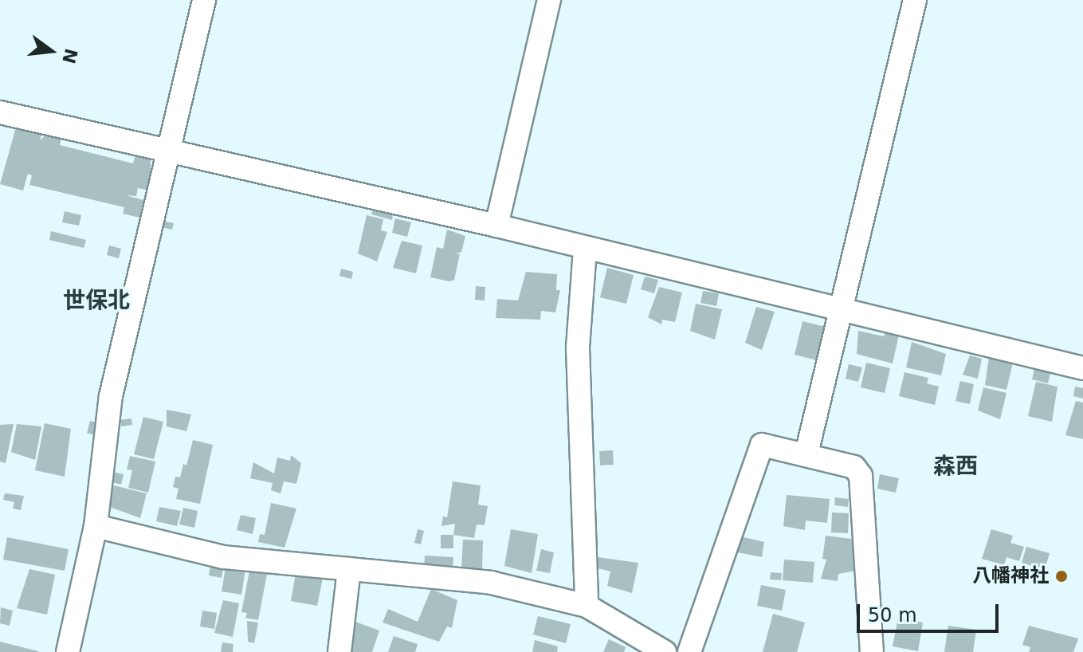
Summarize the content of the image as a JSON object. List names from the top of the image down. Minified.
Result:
{"districts":["世保北","森西"],"places":["八幡神社"],"scale_bar":"50 m","north":"right"}
